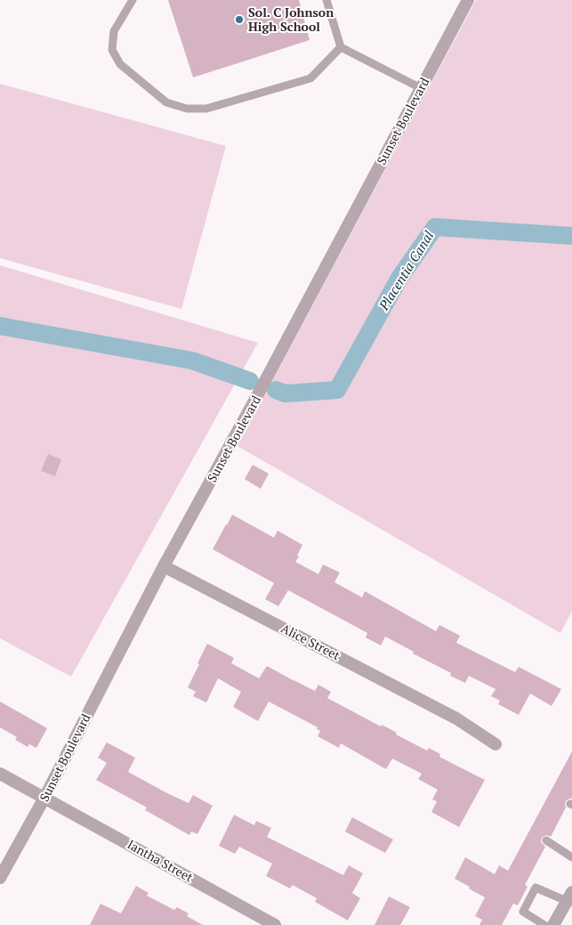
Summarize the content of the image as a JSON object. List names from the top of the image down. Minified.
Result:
{"streets":{"street":["Sunset Boulevard","Alice Street","Iantha Street"]},"crossings":[["Sunset Boulevard","Alice Street"],["Sunset Boulevard","Iantha Street"]],"water":["Placentia Canal"],"places":["Sol. C Johnson High School"]}
